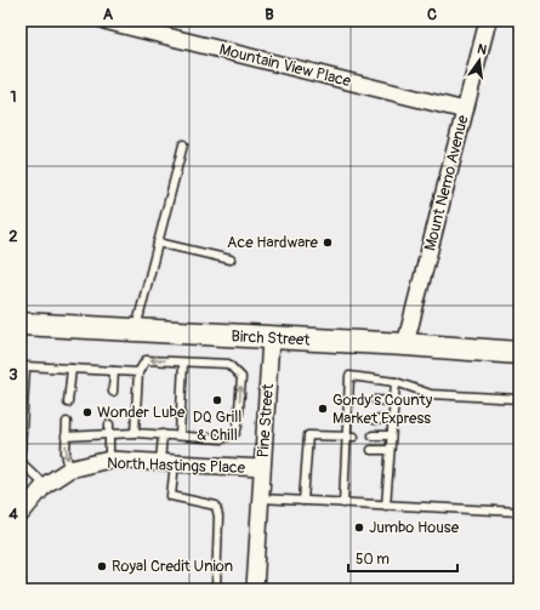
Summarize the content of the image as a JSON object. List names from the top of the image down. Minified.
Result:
{"streets":{"main road":["Birch Street"],"street":["Mountain View Place","Mount Nemo Avenue","Pine Street","North Hastings Place"]},"crossings":[["Mountain View Place","Mount Nemo Avenue"],["Mount Nemo Avenue","Birch Street"],["Birch Street","Pine Street"],["Pine Street","North Hastings Place"]],"places":["Ace Hardware","DQ Grill & Chill","Gordy's County Market Express","Wonder Lube","Jumbo House","Royal Credit Union"],"scale_bar":"50 m","north":"top","grid":{"columns":["A","B","C"],"rows":["1","2","3","4"]}}
